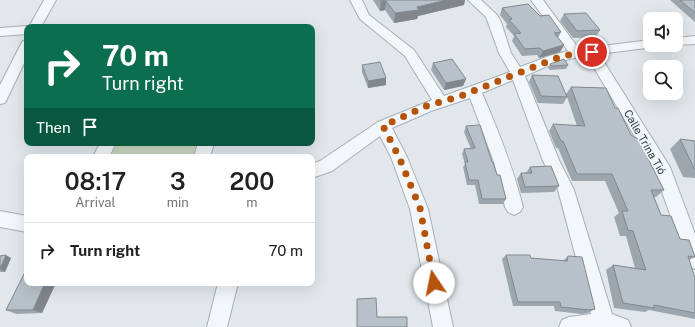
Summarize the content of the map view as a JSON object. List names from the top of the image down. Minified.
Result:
{"streets":{"street":["Calle Trina Tió"]},"page":{"turn":["70 m","Turn right"],"then":"Then","eta":["08:17","Arrival","3","min","200","m"],"list":[{"name":"Turn right","value":"70 m"}]}}
